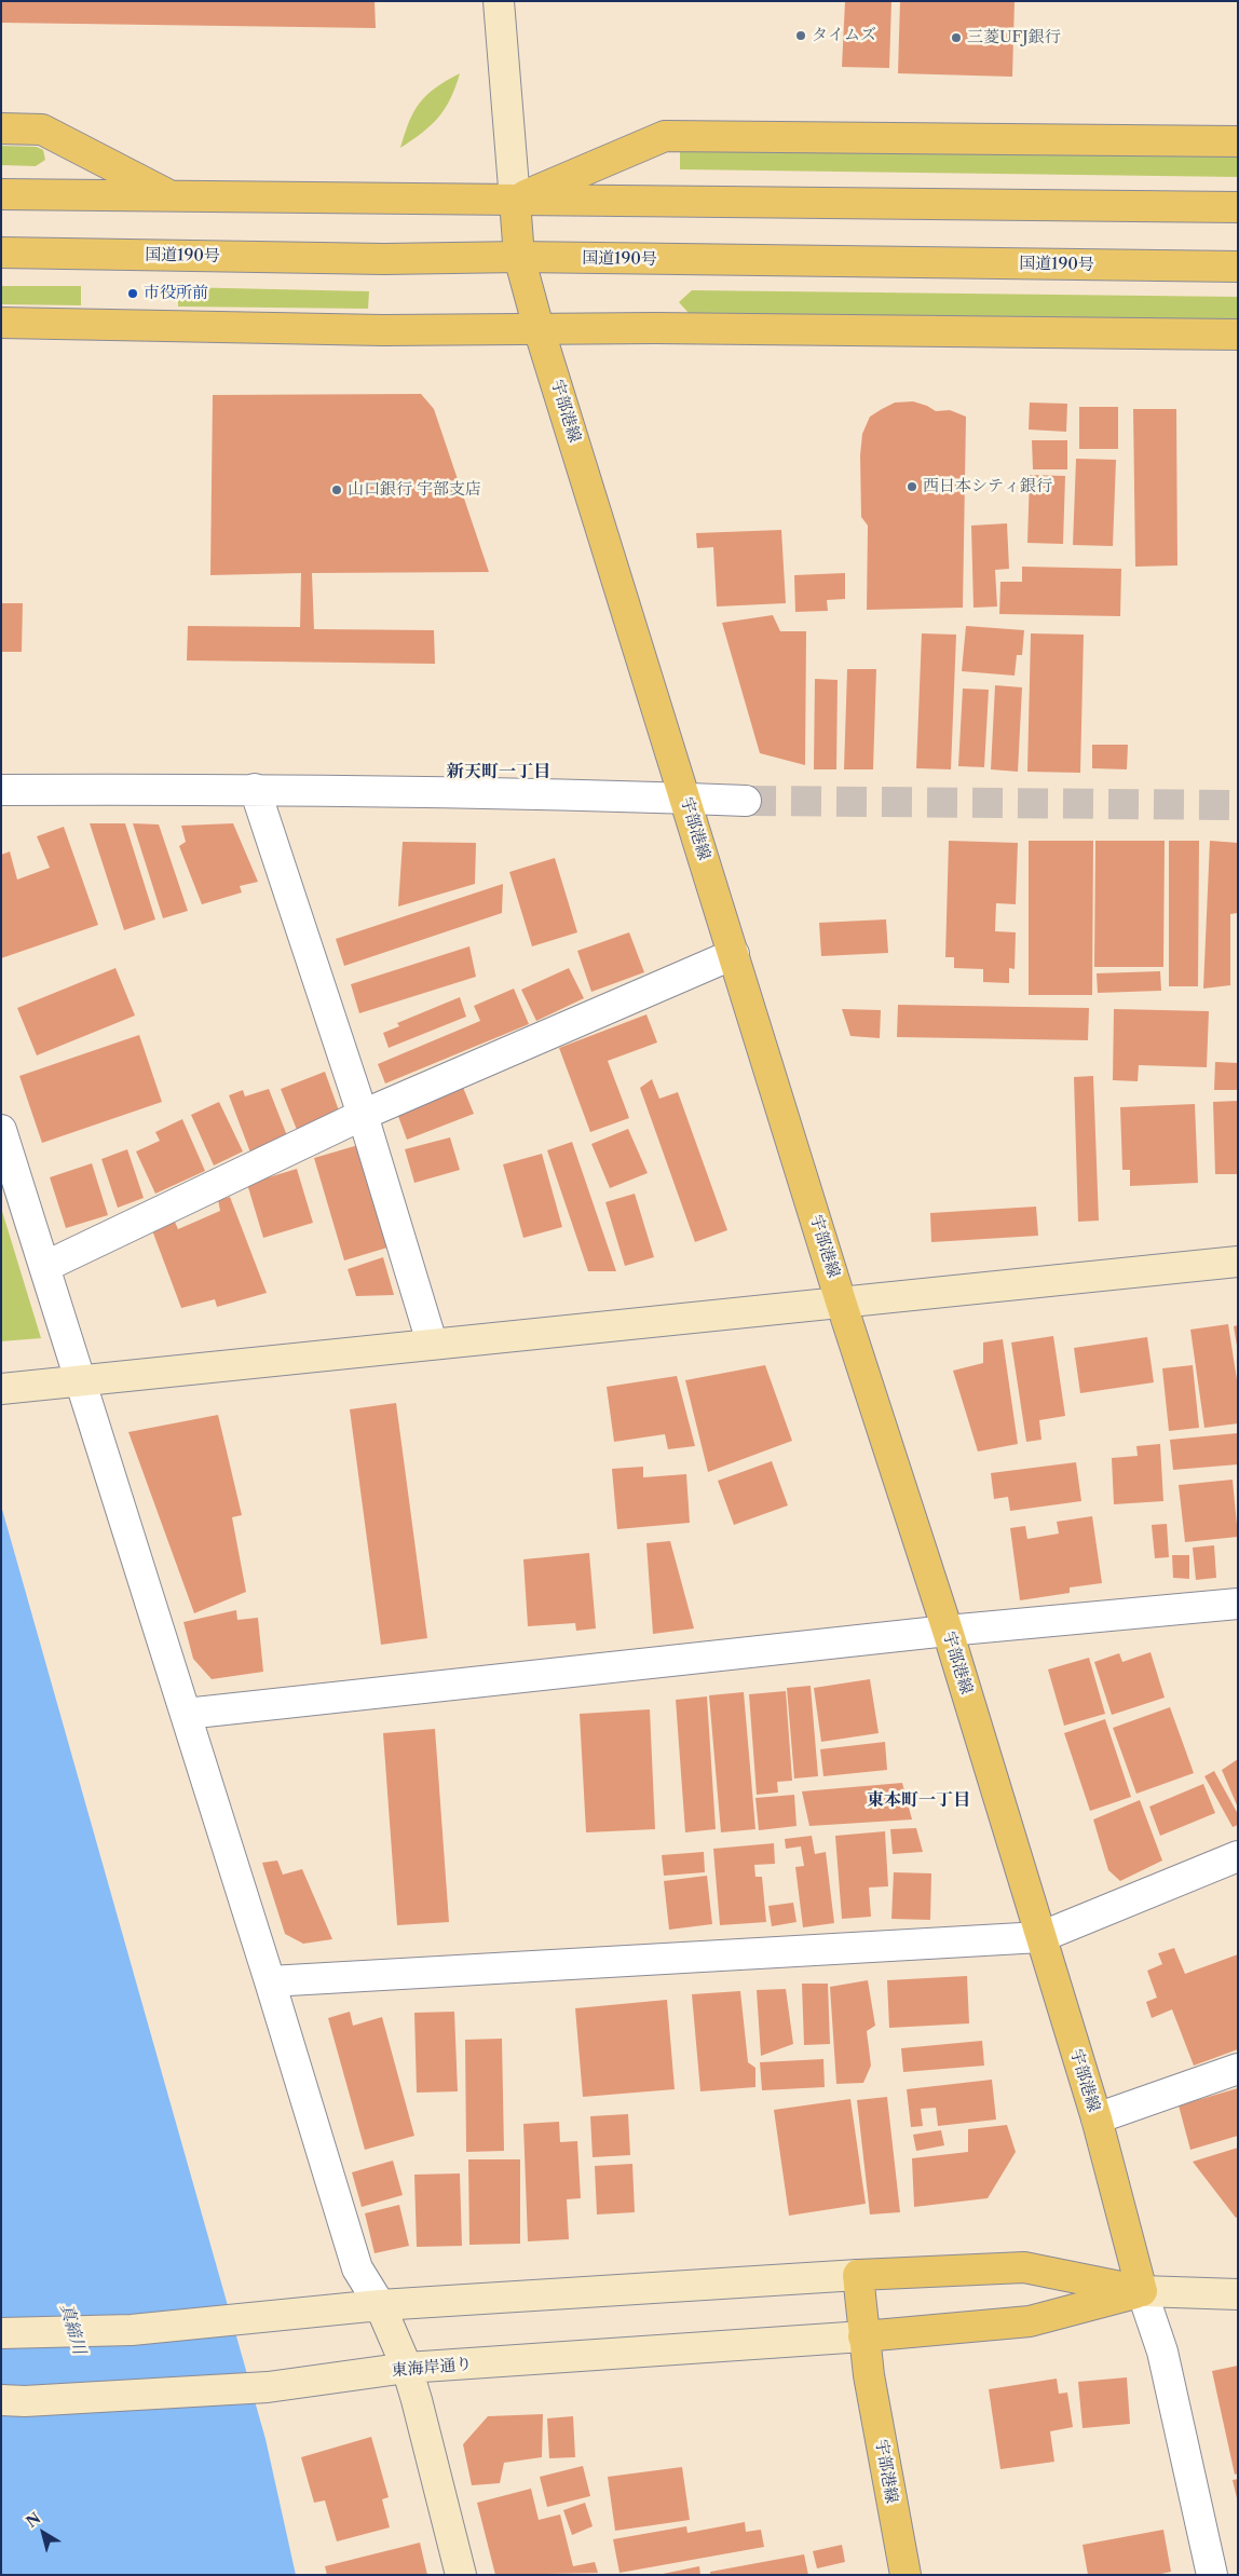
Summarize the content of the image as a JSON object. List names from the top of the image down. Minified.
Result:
{"streets":{"main road":["国道190号","宇部港線"],"street":["東海岸通り"]},"crossings":[["国道190号","宇部港線"],["宇部港線","東海岸通り"]],"districts":["新天町一丁目","東本町一丁目"],"water":["真締川"],"places":["タイムズ","三菱UFJ銀行","市役所前","西日本シティ銀行","山口銀行 宇部支店"],"north":"top left"}
